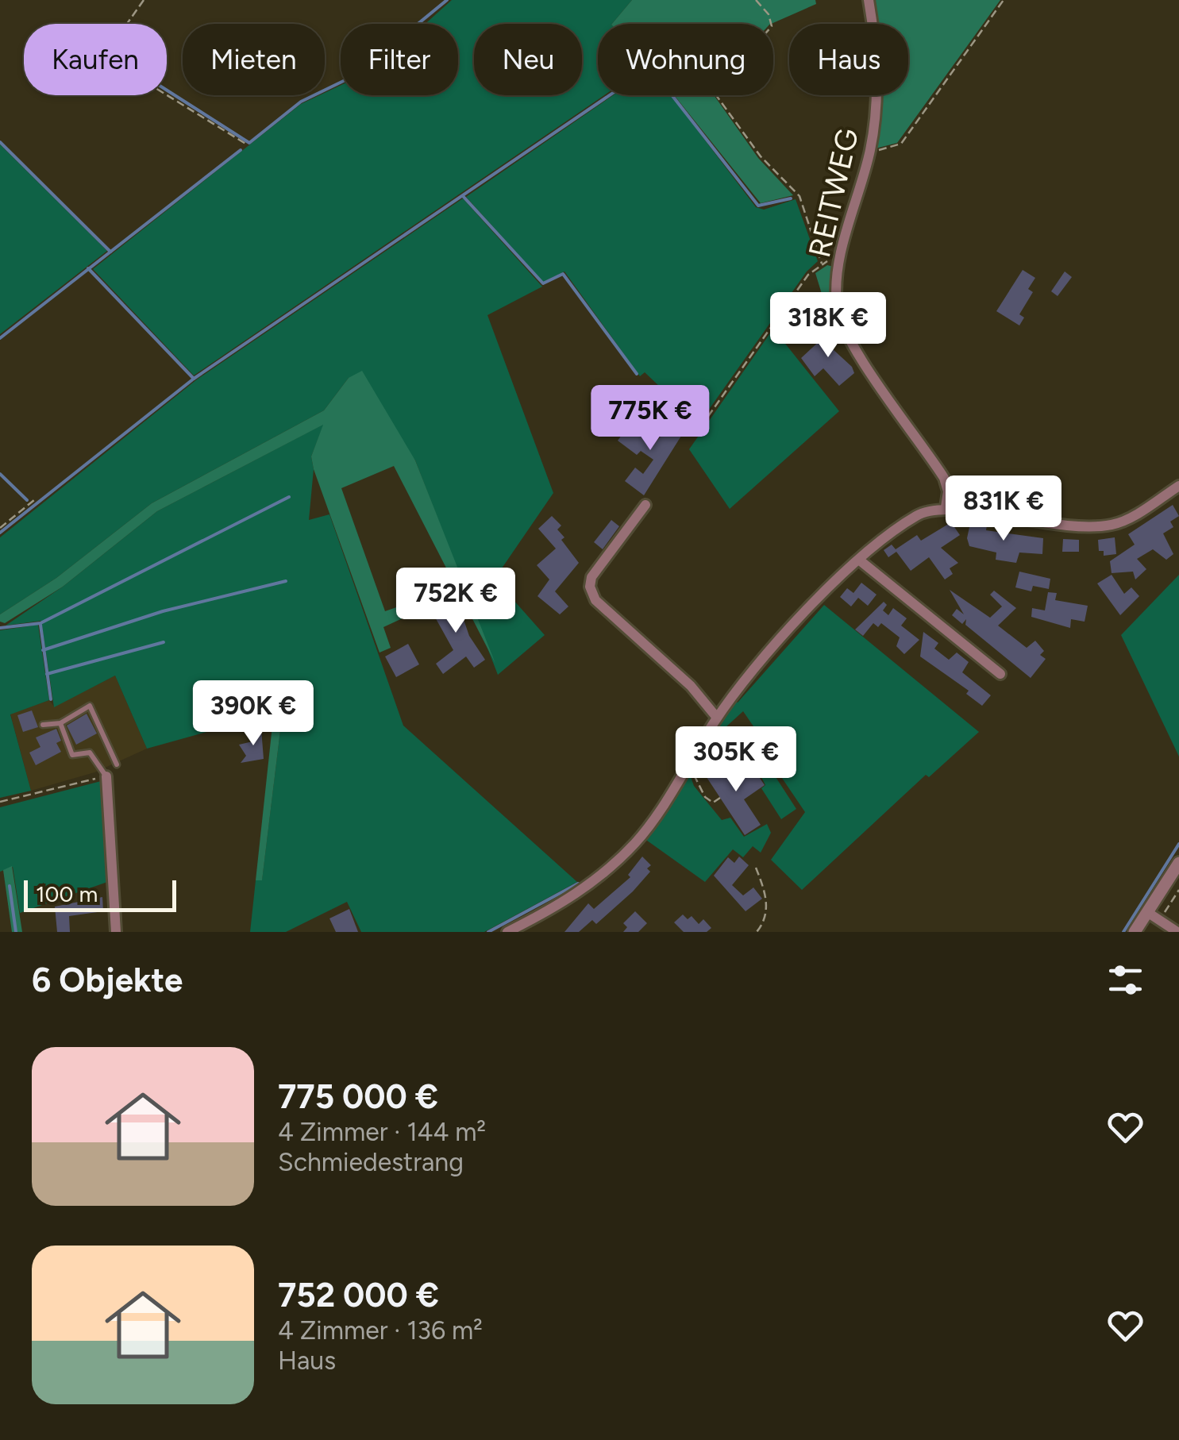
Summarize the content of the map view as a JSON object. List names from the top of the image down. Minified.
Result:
{"streets":{"street":["REITWEG"]},"scale_bar":"100 m","page":{"chip":["Kaufen","Mieten","Filter","Neu","Wohnung","Haus"],"price":["318K €","775K €","831K €","752K €","390K €","305K €"],"scale":"100 m","heading":"6 Objekte","list":[{"name":"775 000 €","note":"4 Zimmer · 144 m² · Schmiedestrang"},{"name":"752 000 €","note":"4 Zimmer · 136 m² · Haus"}]}}
